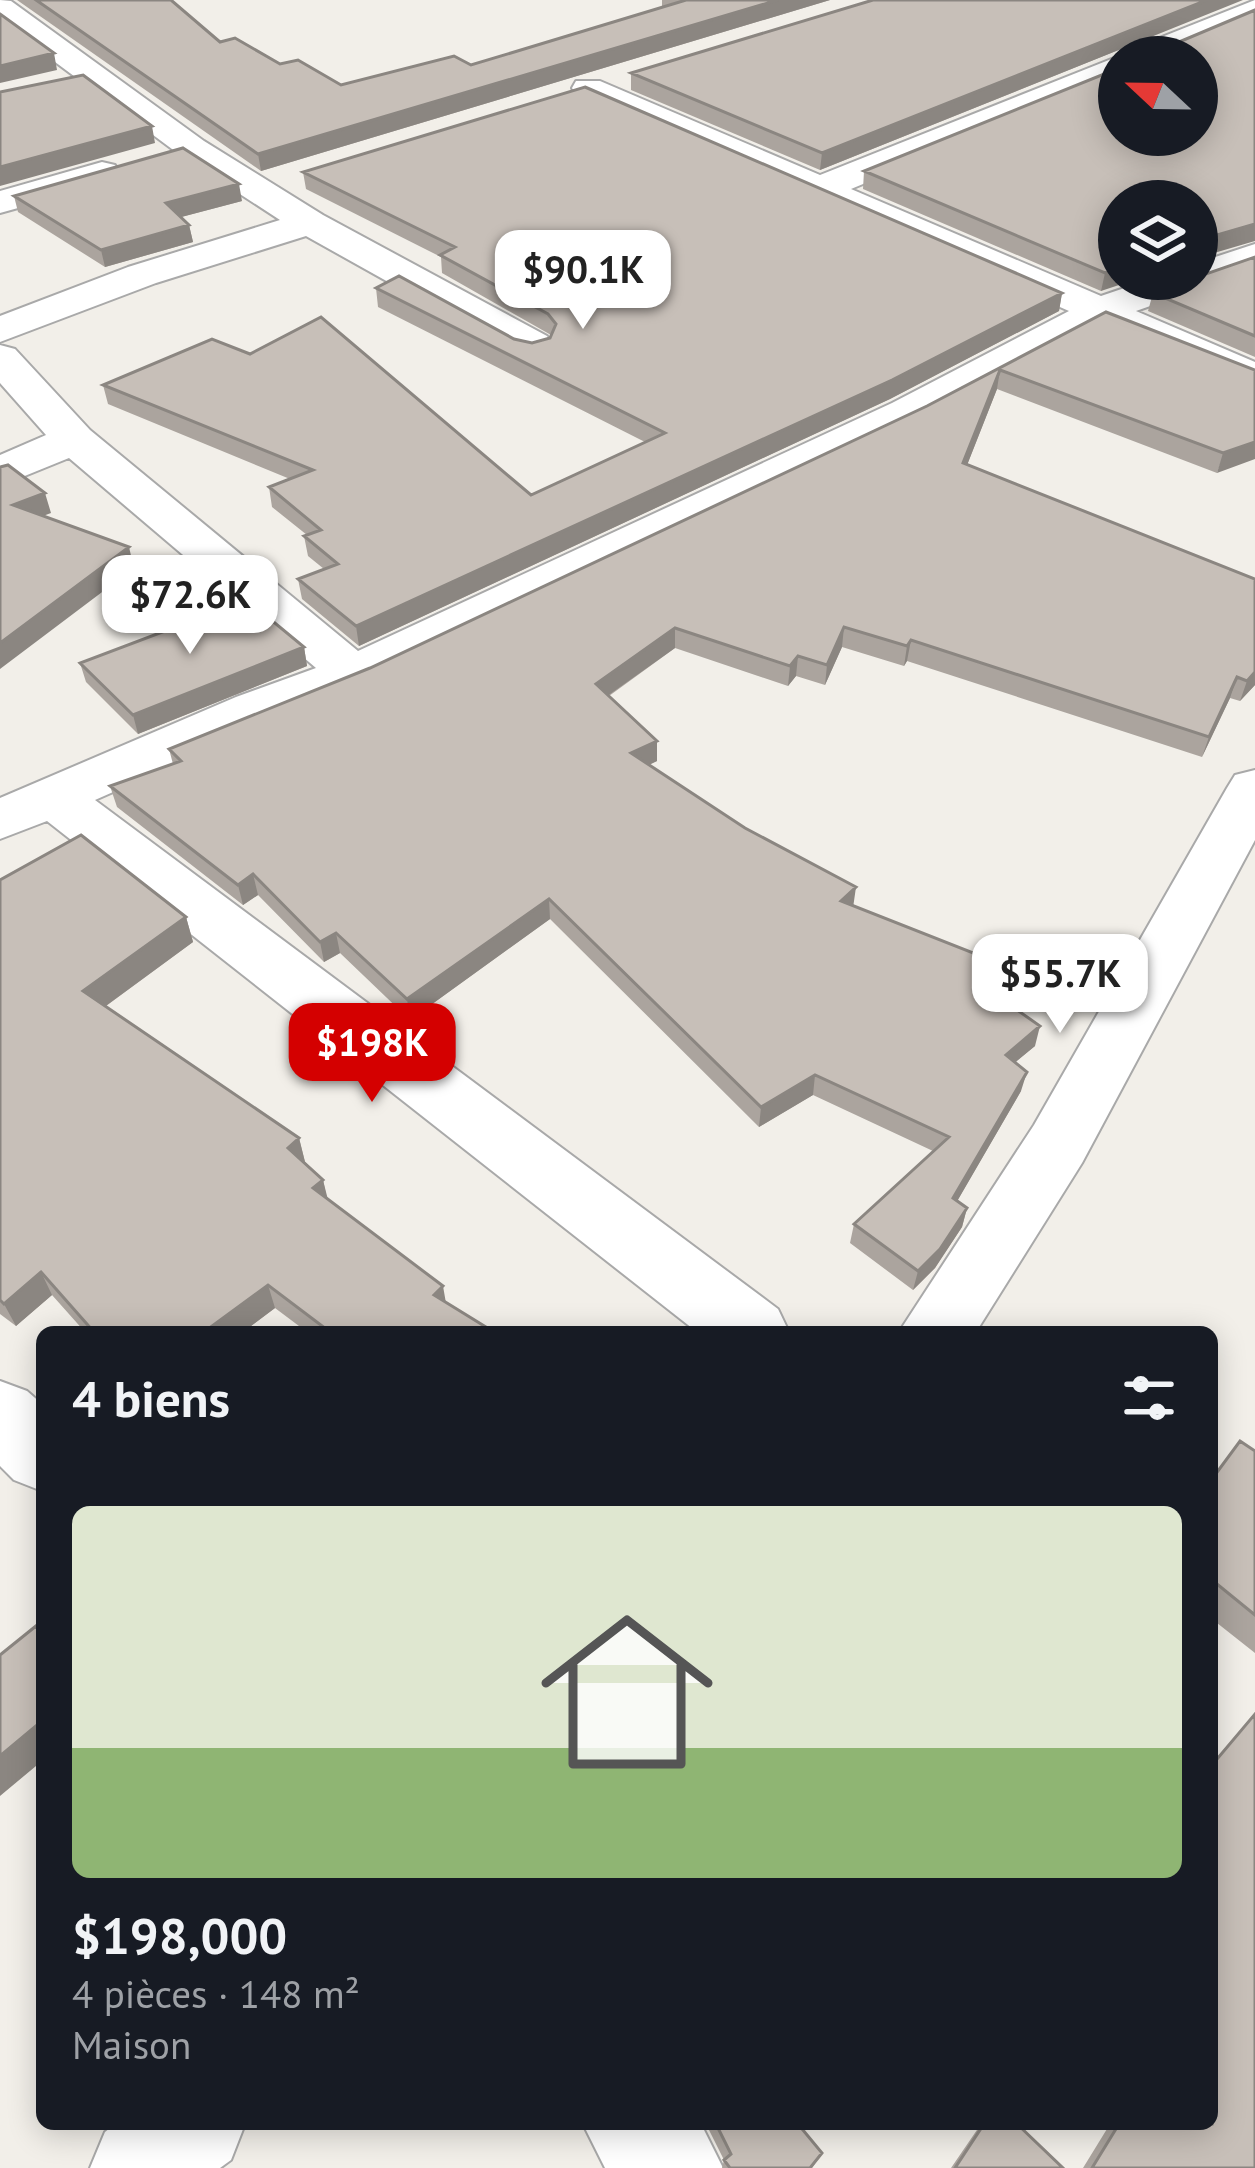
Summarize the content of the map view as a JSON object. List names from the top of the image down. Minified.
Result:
{"north":"left","page":{"price":["$90.1K","$72.6K","$55.7K","$198K"],"heading":"4 biens","list":[{"name":"$198,000","note":"4 pièces · 148 m² · Maison"}]}}
